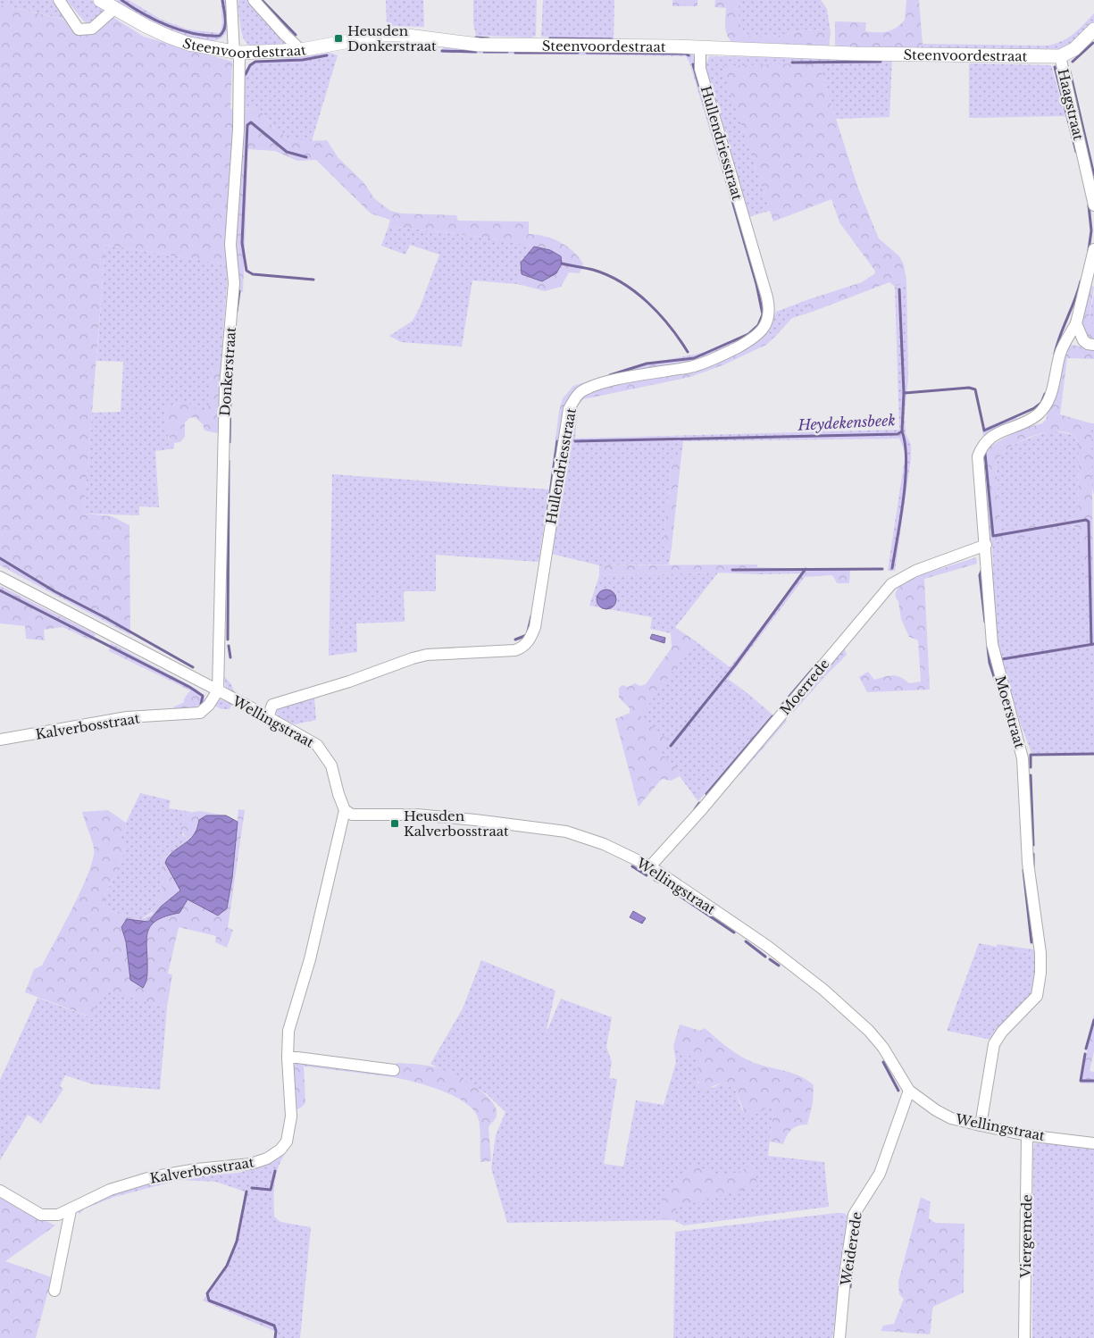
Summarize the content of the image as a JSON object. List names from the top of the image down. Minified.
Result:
{"streets":{"street":["Steenvoordestraat","Haagstraat","Hullendriesstraat","Donkerstraat","Moerrede","Moerstraat","Wellingstraat","Kalverbosstraat","Viergemede","Weiderede"]},"crossings":[["Steenvoordestraat","Haagstraat"],["Steenvoordestraat","Hullendriesstraat"],["Steenvoordestraat","Donkerstraat"],["Hullendriesstraat","Wellingstraat"],["Donkerstraat","Wellingstraat"],["Donkerstraat","Kalverbosstraat"],["Moerrede","Moerstraat"],["Moerrede","Wellingstraat"],["Moerstraat","Wellingstraat"],["Wellingstraat","Kalverbosstraat"],["Wellingstraat","Viergemede"],["Wellingstraat","Weiderede"]],"water":["Heydekensbeek"],"places":{"transit":["Heusden Donkerstraat","Heusden Kalverbosstraat"]}}
